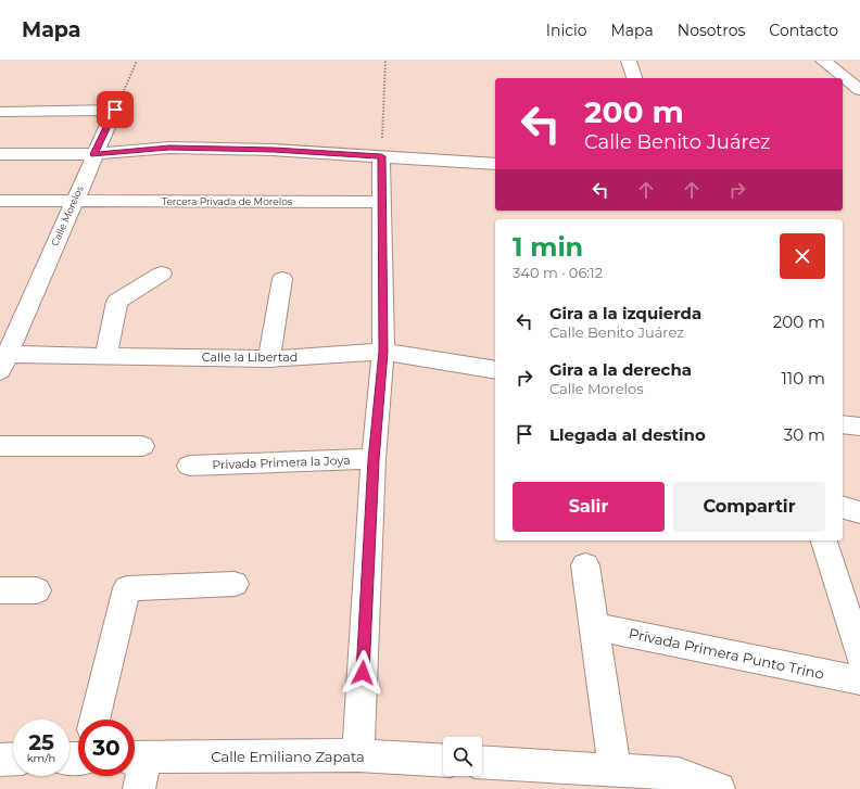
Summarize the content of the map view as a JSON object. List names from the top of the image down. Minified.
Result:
{"streets":{"street":["Tercera Privada de Morelos","Calle Morelos","Calle la Libertad","Privada Primera la Joya","Privada Primera Punto Trino","Calle Emiliano Zapata"]},"crossings":[["Tercera Privada de Morelos","Calle Morelos"],["Calle Morelos","Calle la Libertad"]],"page":{"header":"Mapa","nav":["Inicio","Mapa","Nosotros","Contacto"],"turn":["200 m","Calle Benito Juárez"],"heading":["1 min","340 m · 06:12"],"list":[{"name":"Gira a la izquierda","note":"Calle Benito Juárez","value":"200 m"},{"name":"Gira a la derecha","note":"Calle Morelos","value":"110 m"},{"name":"Llegada al destino","value":"30 m"}],"buttons":["Salir","Compartir"],"speed":"25 km/h","limit":"30"}}
